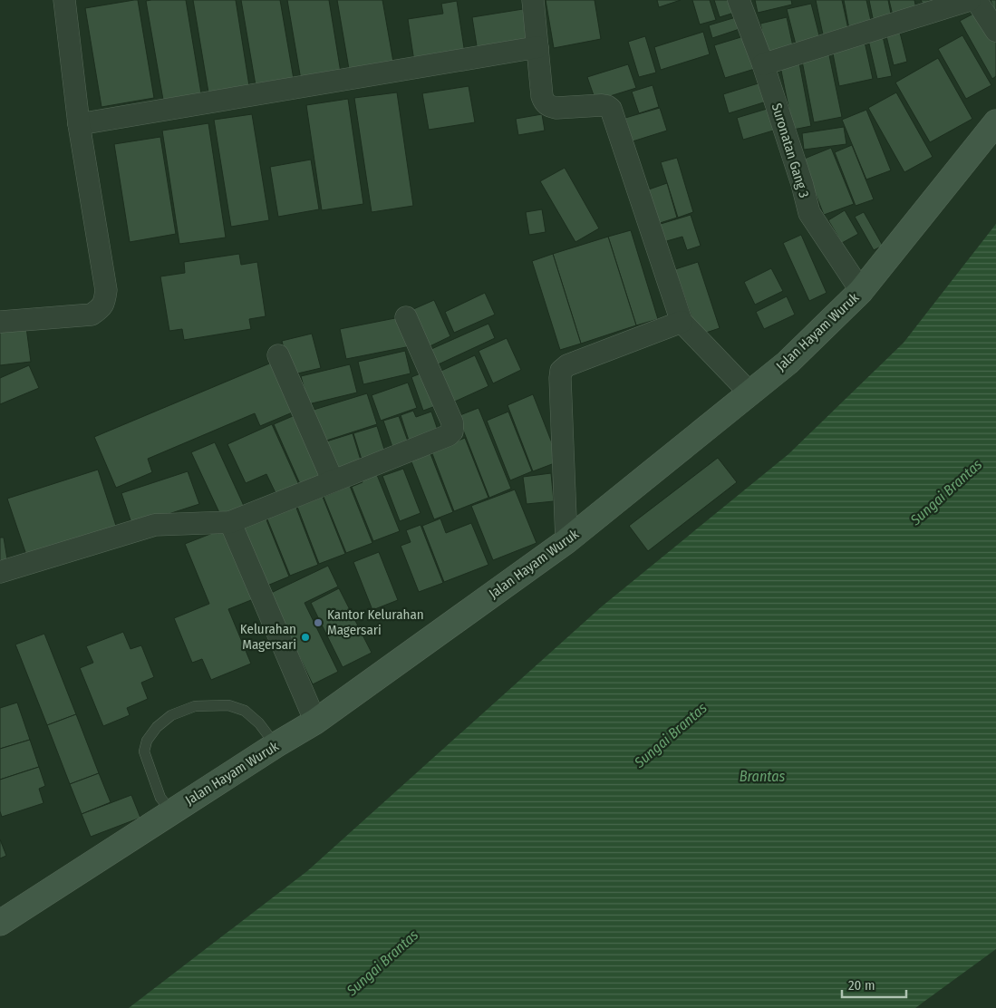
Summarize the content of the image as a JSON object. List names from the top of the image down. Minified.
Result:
{"streets":{"main road":["Jalan Hayam Wuruk"],"street":["Suronatan Gang 3"]},"crossings":[["Suronatan Gang 3","Jalan Hayam Wuruk"]],"water":["Sungai Brantas","Brantas"],"places":["Kantor Kelurahan Magersari","Kelurahan Magersari"],"scale_bar":"20 m"}
